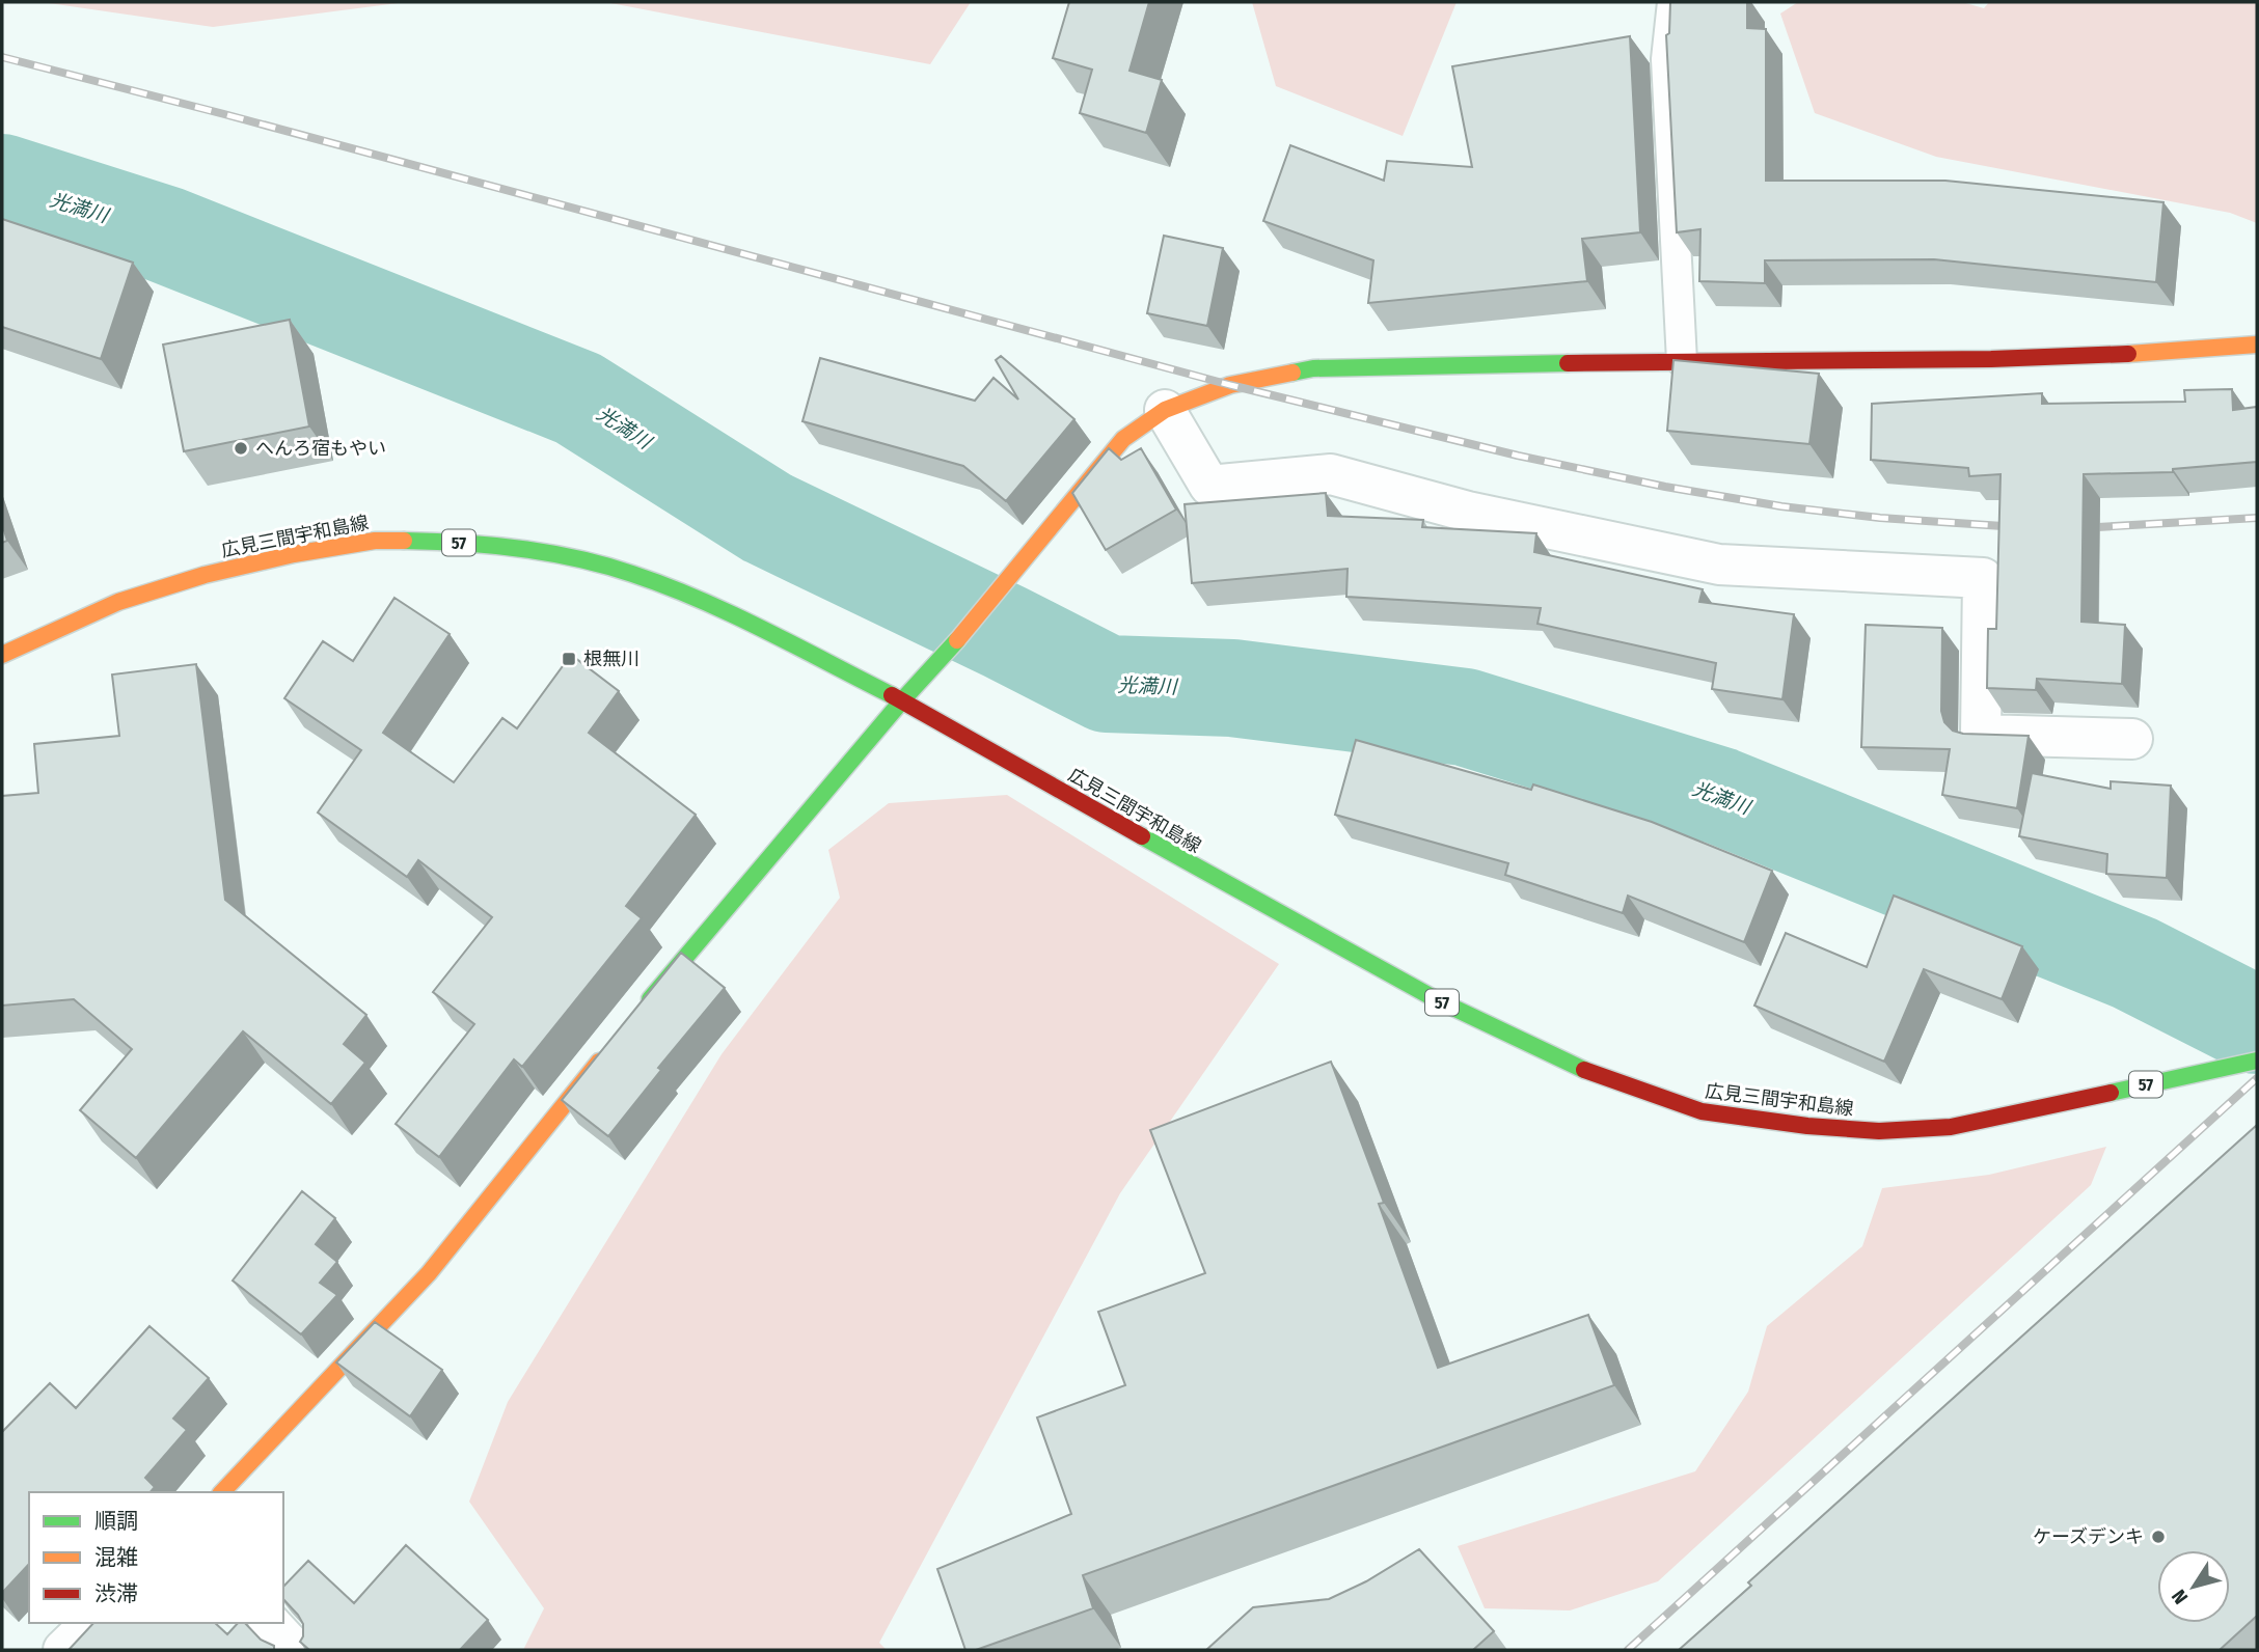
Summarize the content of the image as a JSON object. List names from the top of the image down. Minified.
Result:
{"streets":{"street":["広見三間宇和島線","57"]},"water":["光満川"],"places":{"other":["へんろ宿もやい","ケーズデンキ"],"transit":["根無川"]},"legend":["順調","混雑","渋滞"],"north":"bottom left"}
